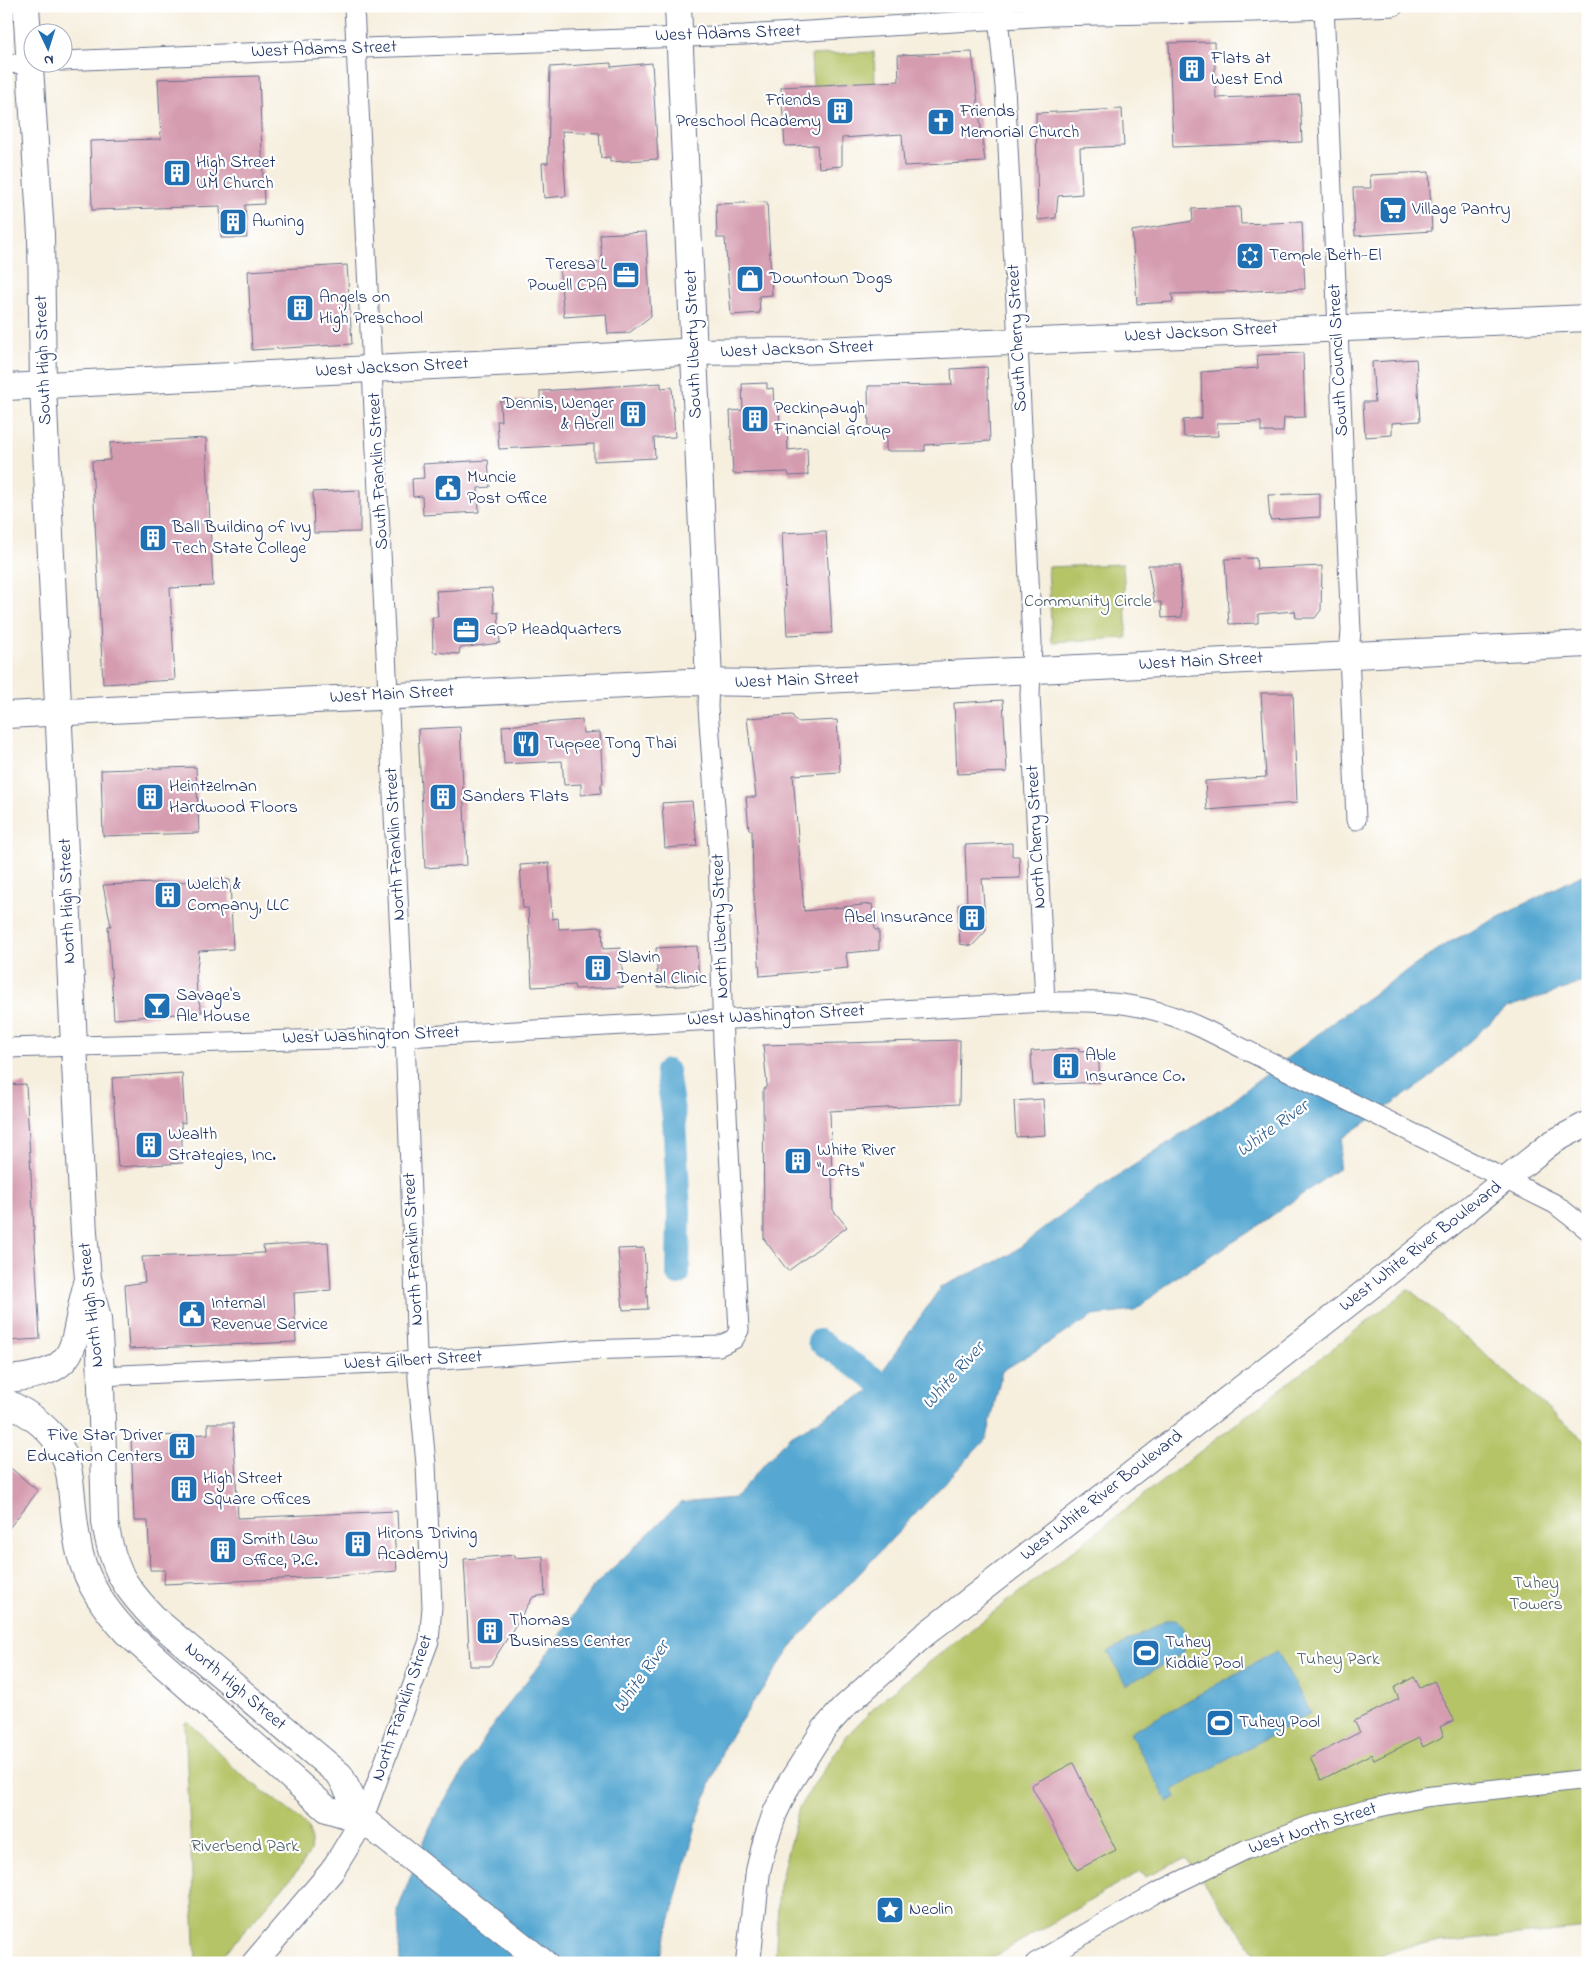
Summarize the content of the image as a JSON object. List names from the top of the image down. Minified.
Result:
{"streets":{"main road":["West Jackson Street","South Liberty Street","South High Street","West Main Street","North High Street"],"street":["West Adams Street","South Cherry Street","South Council Street","South Franklin Street","North Cherry Street","North Franklin Street","North Liberty Street","West Washington Street","West White River Boulevard","West Gilbert Street","West North Street"]},"crossings":[["West Adams Street","South Cherry Street"],["West Adams Street","South Liberty Street"],["West Adams Street","South Council Street"],["West Adams Street","South Franklin Street"],["West Jackson Street","South Cherry Street"],["West Jackson Street","South Liberty Street"],["West Jackson Street","South High Street"],["West Jackson Street","South Council Street"],["West Jackson Street","South Franklin Street"],["South Cherry Street","West Main Street"],["South Cherry Street","North Cherry Street"],["South Liberty Street","West Main Street"],["South Liberty Street","North Liberty Street"],["South High Street","West Main Street"],["South High Street","North High Street"],["South Council Street","West Main Street"],["South Franklin Street","West Main Street"],["South Franklin Street","North Franklin Street"],["West Main Street","North Cherry Street"],["West Main Street","North Franklin Street"],["West Main Street","North High Street"],["West Main Street","North Liberty Street"],["North Cherry Street","West Washington Street"],["North Franklin Street","North High Street"],["North Franklin Street","West Washington Street"],["North Franklin Street","West Gilbert Street"],["North High Street","West Washington Street"],["North High Street","West Gilbert Street"],["North Liberty Street","West Washington Street"],["North Liberty Street","West Gilbert Street"],["West Washington Street","West White River Boulevard"]],"water":["White River"],"parks":["Community Circle","Tuhey Towers","Tuhey Park","Riverbend Park"],"places":{"building":["Flats at West End","Friends Preschool Academy","High Street UM Church","Awning","Angels on High Preschool","Dennis, Wenger & Abrell","Peckinpaugh Financial Group","Ball Building of Ivy Tech State College","Heintzelman Hardwood Floors","Sanders Flats","Welch & Company, LLC","Abel Insurance","Slavin Dental Clinic","Able Insurance Co.","Wealth Strategies, Inc.","White River \"Lofts\"","Five Star Driver Education Centers","High Street Square Offices","Hirons Driving Academy","Smith Law Office, P.C.","Thomas Business Center"],"church":["Friends Memorial Church"],"supermarket":["Village Pantry"],"synagogue":["Temple Beth-El"],"office":["Teresa L Powell CPA","GOP Headquarters"],"shop":["Downtown Dogs"],"public building":["Muncie Post Office","Internal Revenue Service"],"restaurant":["Tuppee Tong Thai"],"bar":["Savage's Ale House"],"sports":["Tuhey Kiddie Pool","Tuhey Pool"],"place":["Neolin"]},"north":"bottom"}
